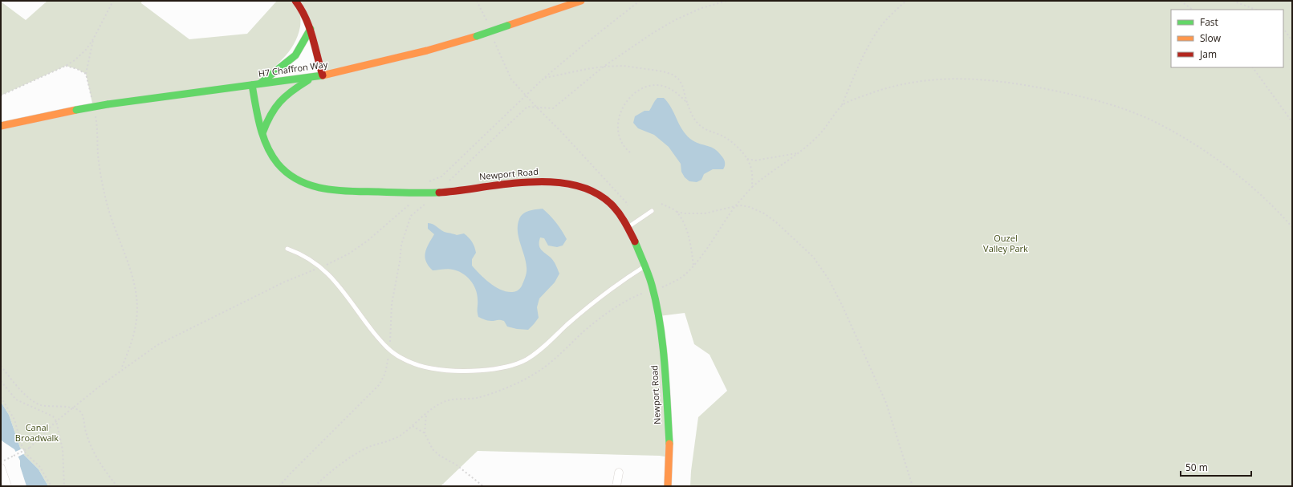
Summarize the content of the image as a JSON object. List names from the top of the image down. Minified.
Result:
{"streets":{"street":["H7 Chaffron Way","Newport Road"]},"crossings":[["H7 Chaffron Way","Newport Road"]],"parks":["Ouzel Valley Park","Canal Broadwalk"],"legend":["Fast","Slow","Jam"],"scale_bar":"50 m"}
